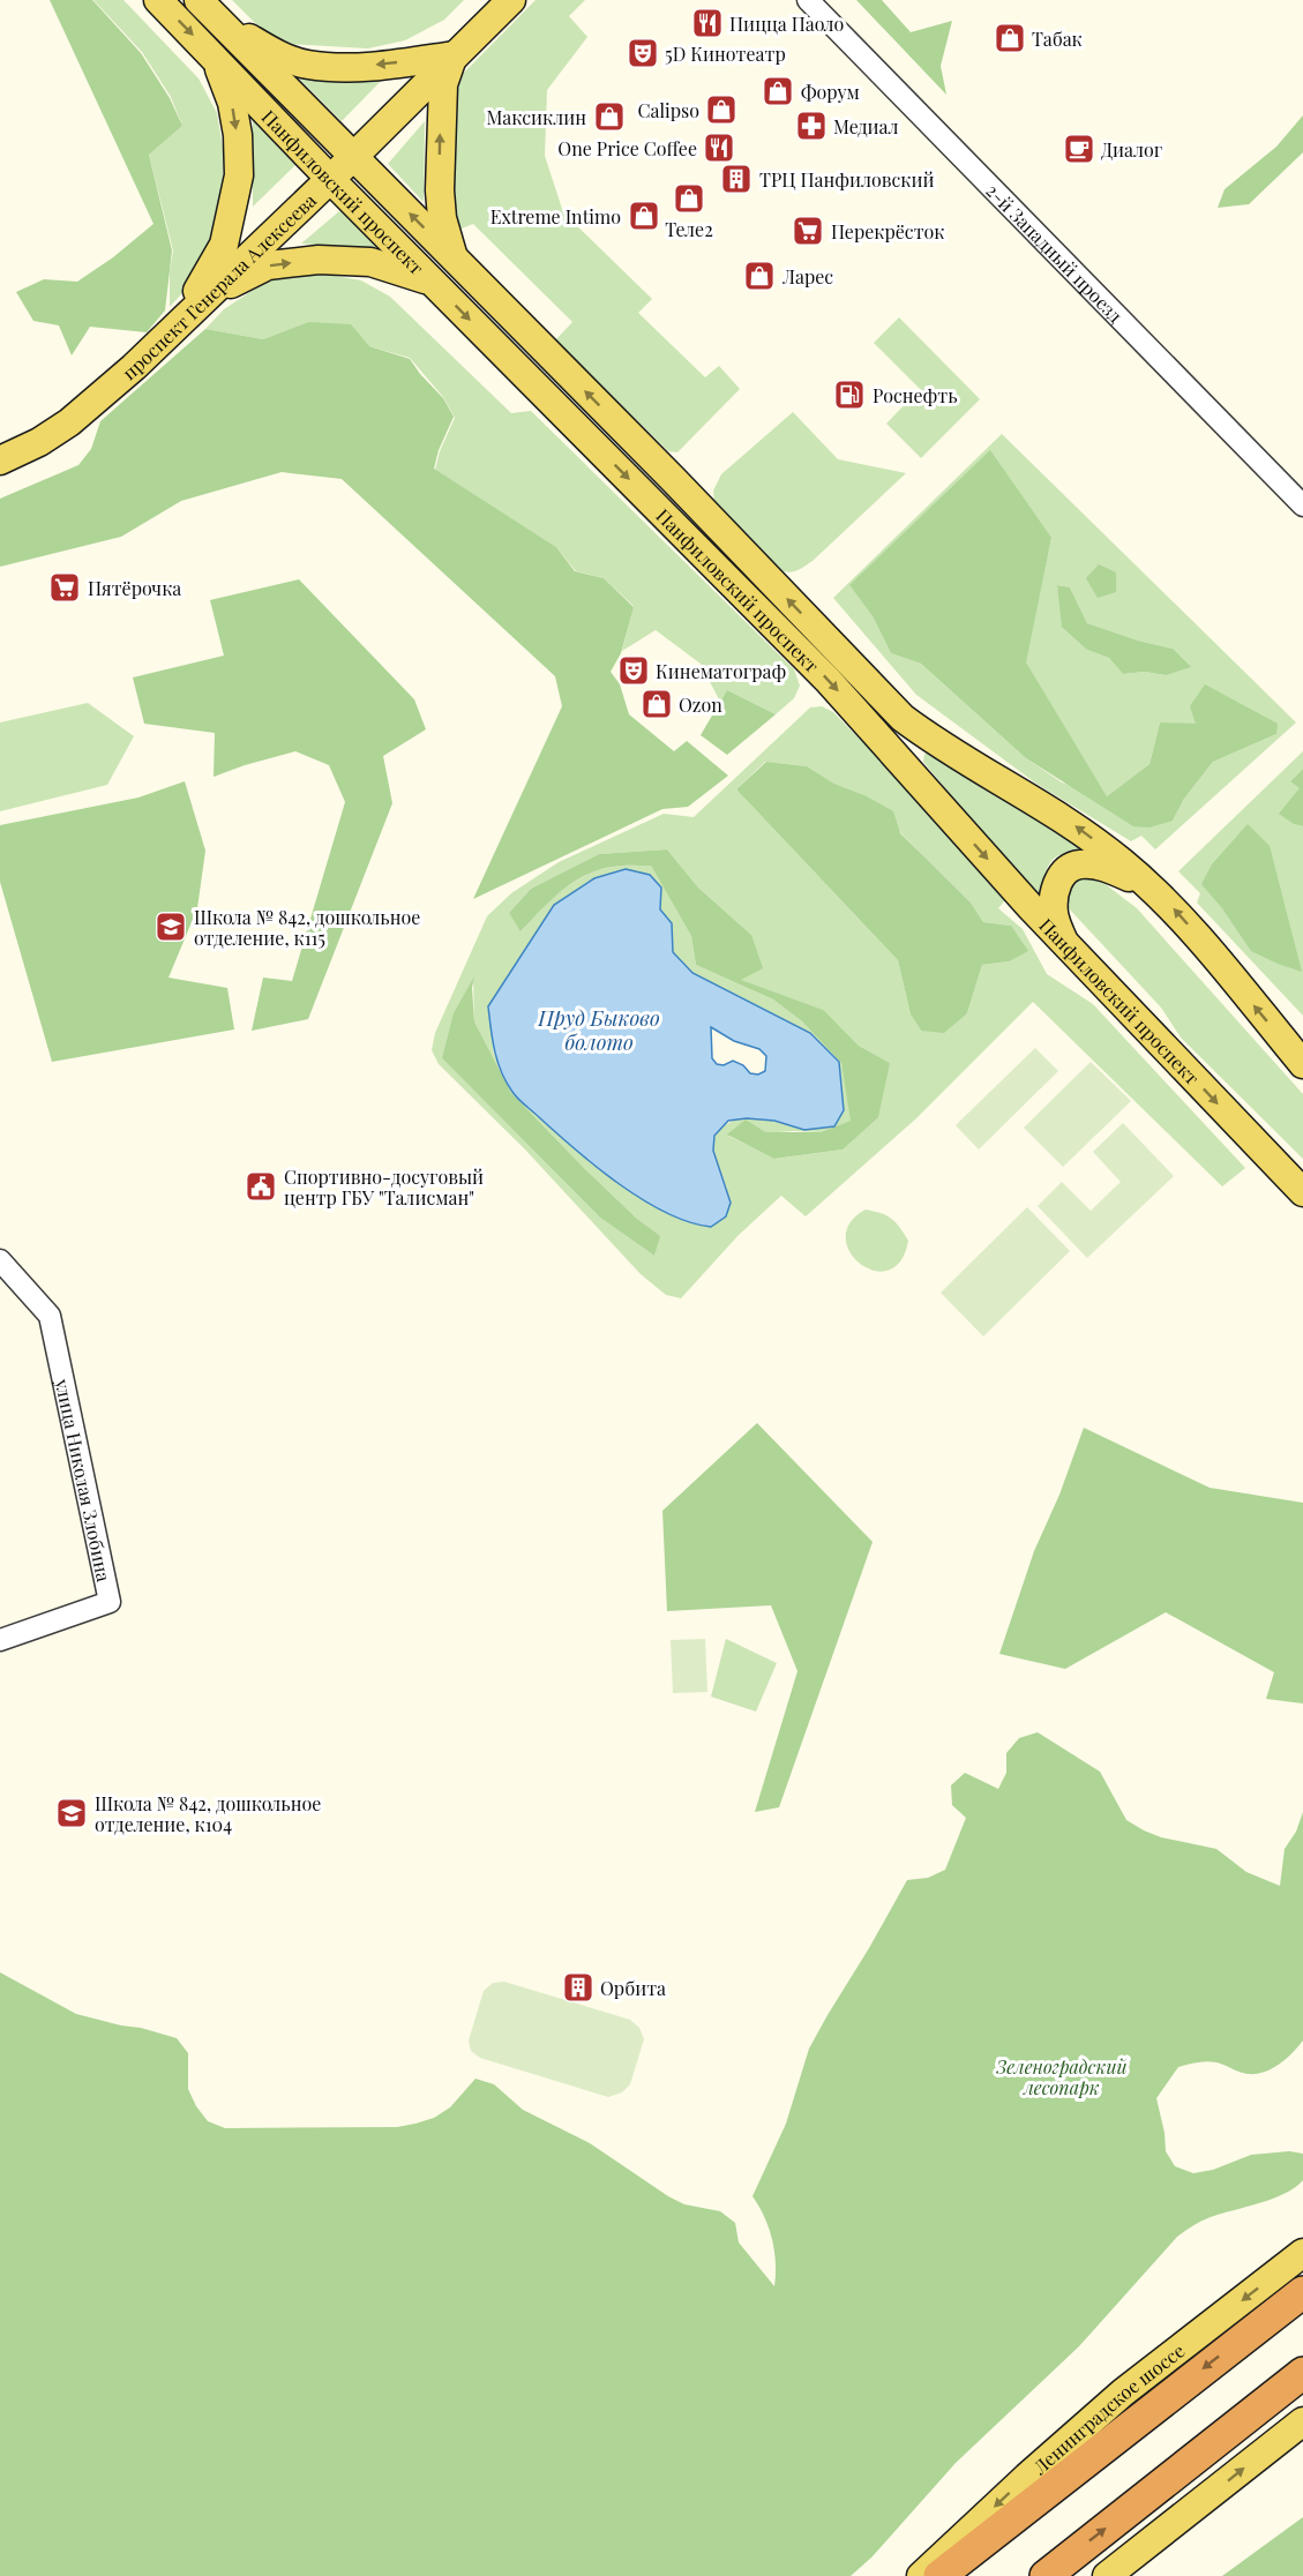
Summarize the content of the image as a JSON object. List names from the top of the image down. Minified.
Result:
{"streets":{"highway":["Ленинградское шоссе"],"main road":["Панфиловский проспект","проспект Генерала Алексеева"],"street":["2-й Западный проезд","улица Николая Злобина"]},"crossings":[["Панфиловский проспект","проспект Генерала Алексеева"]],"one_way":["Ленинградское шоссе"],"water":["Пруд Быково болото"],"parks":["Зеленоградский лесопарк"],"places":{"restaurant":["Пицца Паоло","One Price Coffee"],"shop":["Табак","Форум","Calipso","Максиклин","Теле2","Extreme Intimo","Ларес","Ozon"],"theatre":["5D Кинотеатр","Кинематограф"],"pharmacy":["Медиал"],"cafe":["Диалог"],"building":["ТРЦ Панфиловский","Орбита"],"supermarket":["Перекрёсток","Пятёрочка"],"fuel station":["Роснефть"],"school or university":["Школа № 842, дошкольное отделение, к115","Школа № 842, дошкольное отделение, к104"],"public building":["Спортивно-досуговый центр ГБУ \"Талисман\""]}}
